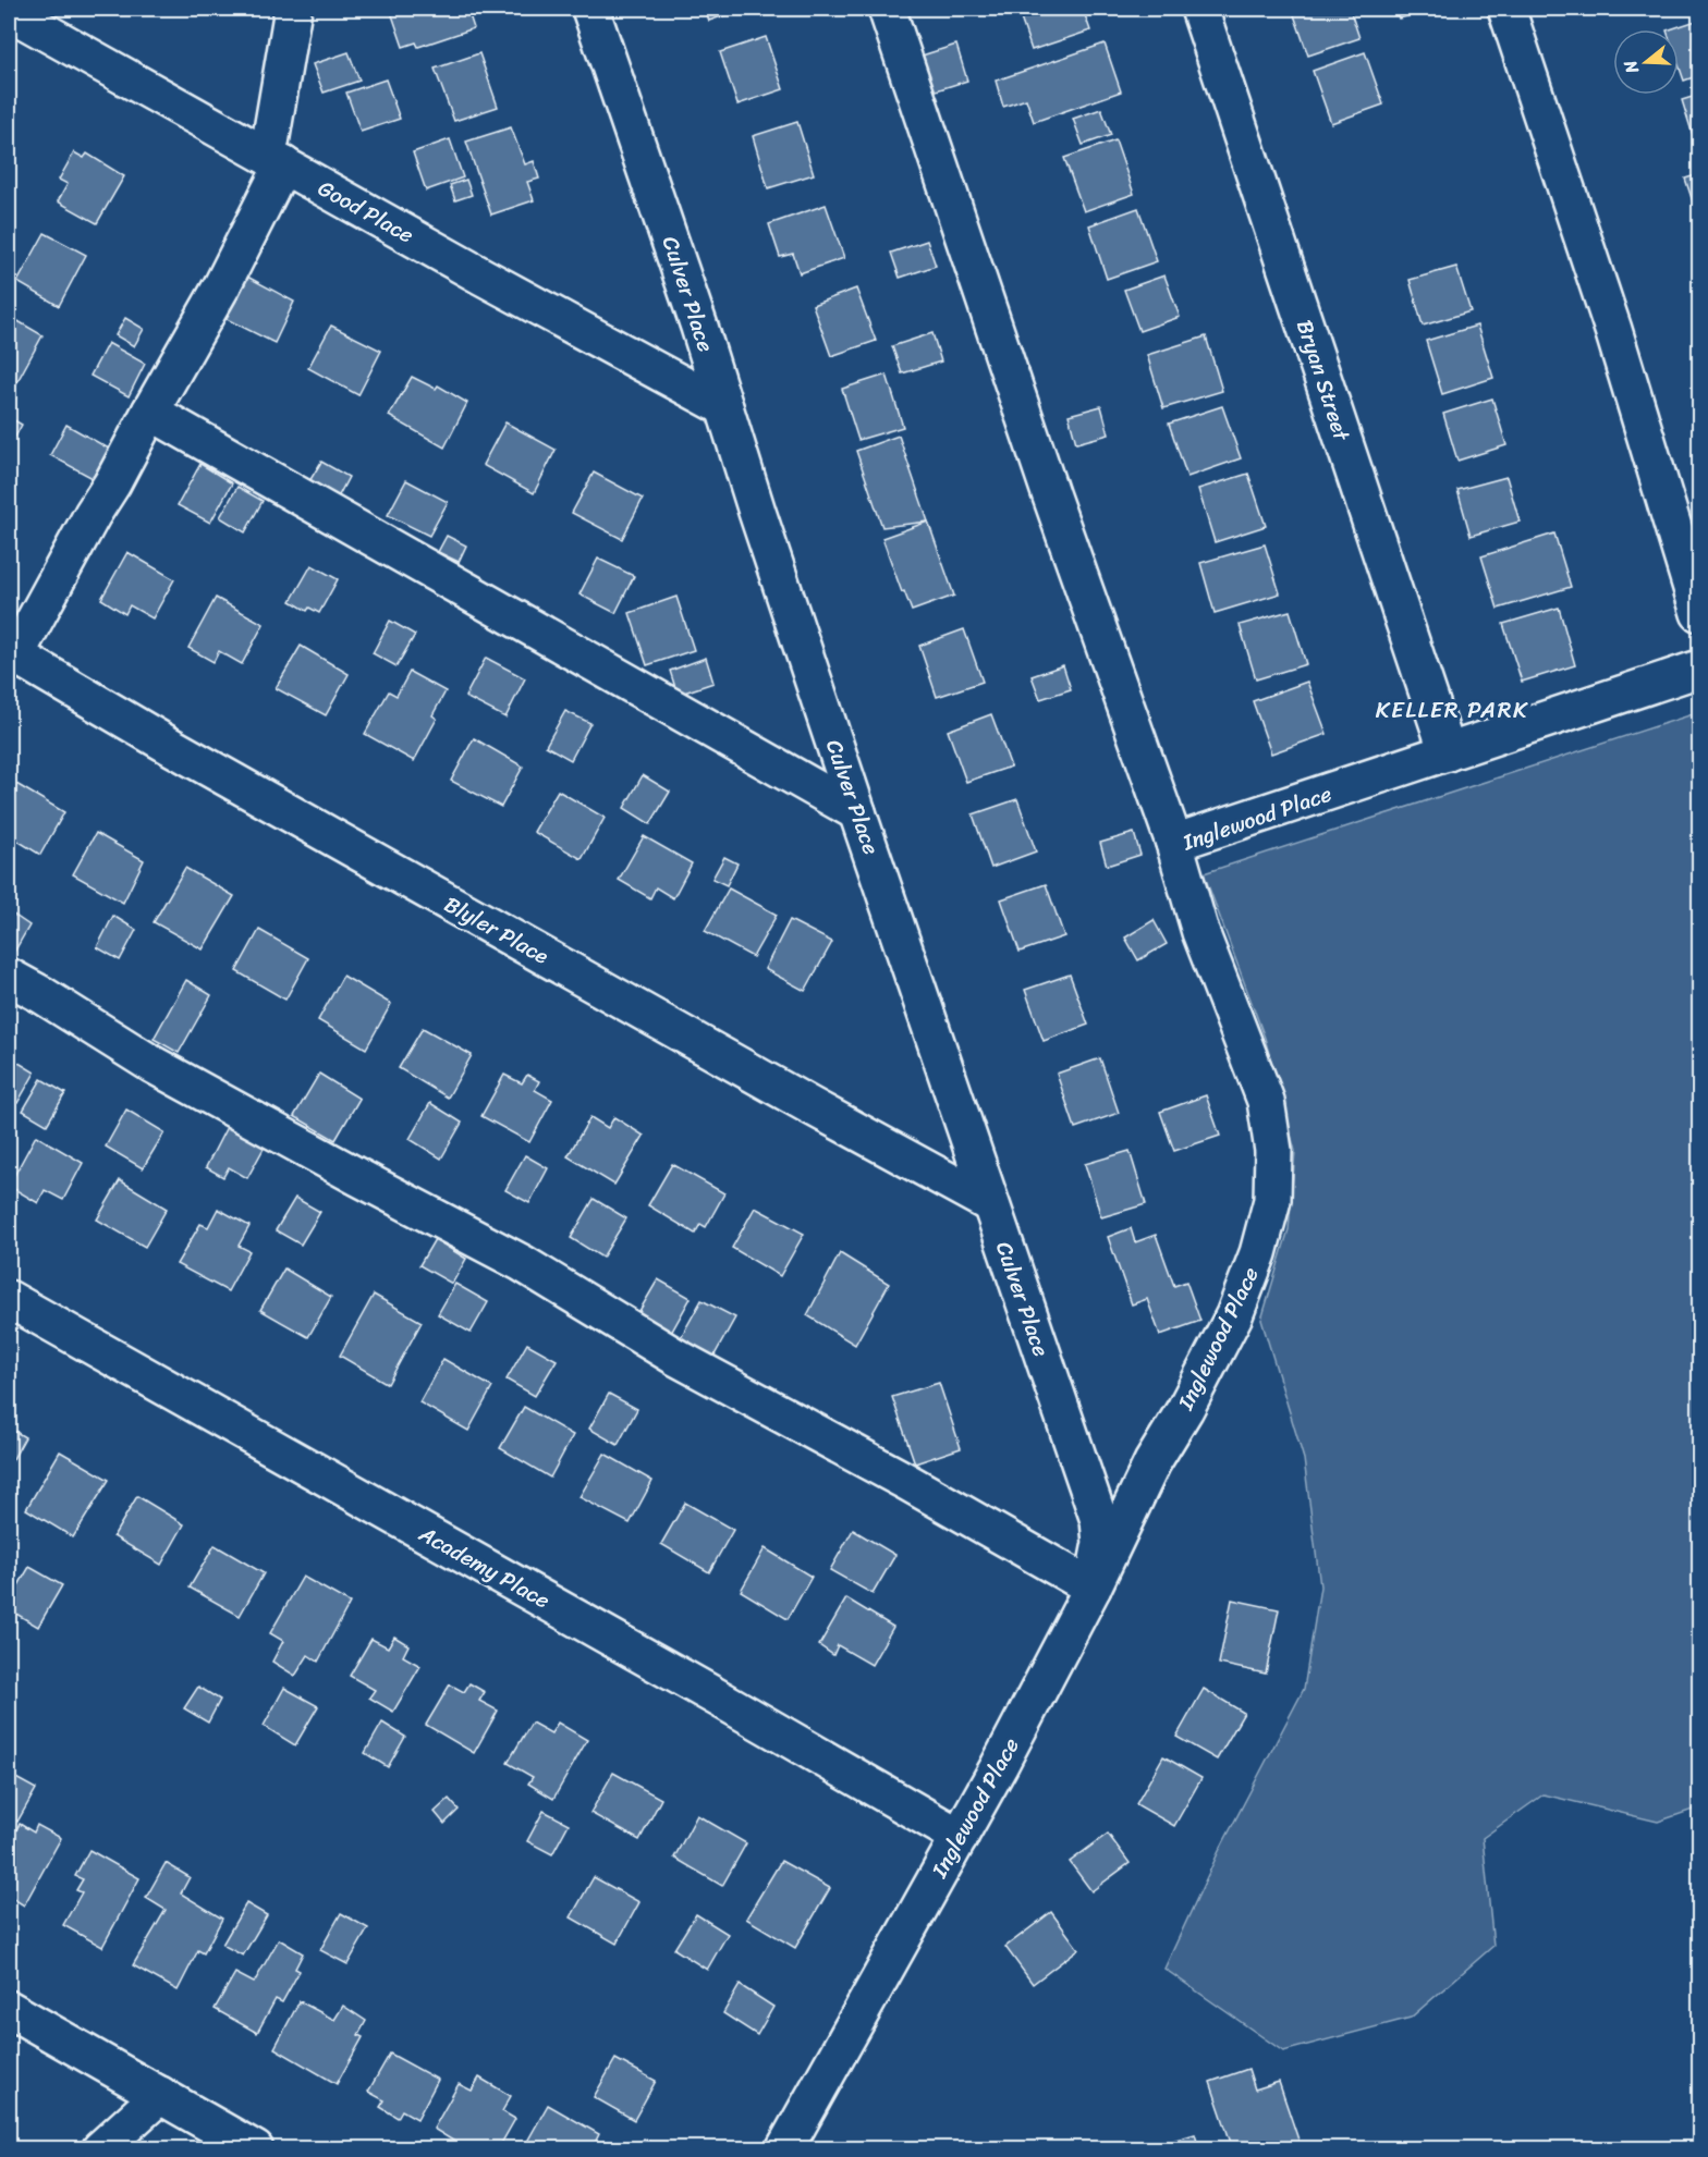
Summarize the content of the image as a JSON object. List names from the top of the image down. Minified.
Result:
{"streets":{"street":["Good Place","Culver Place","Bryan Street","Inglewood Place","Blyler Place","Academy Place"]},"crossings":[["Good Place","Culver Place"],["Culver Place","Inglewood Place"],["Culver Place","Blyler Place"],["Bryan Street","Inglewood Place"],["Inglewood Place","Academy Place"]],"districts":["KELLER PARK"],"north":"left"}
